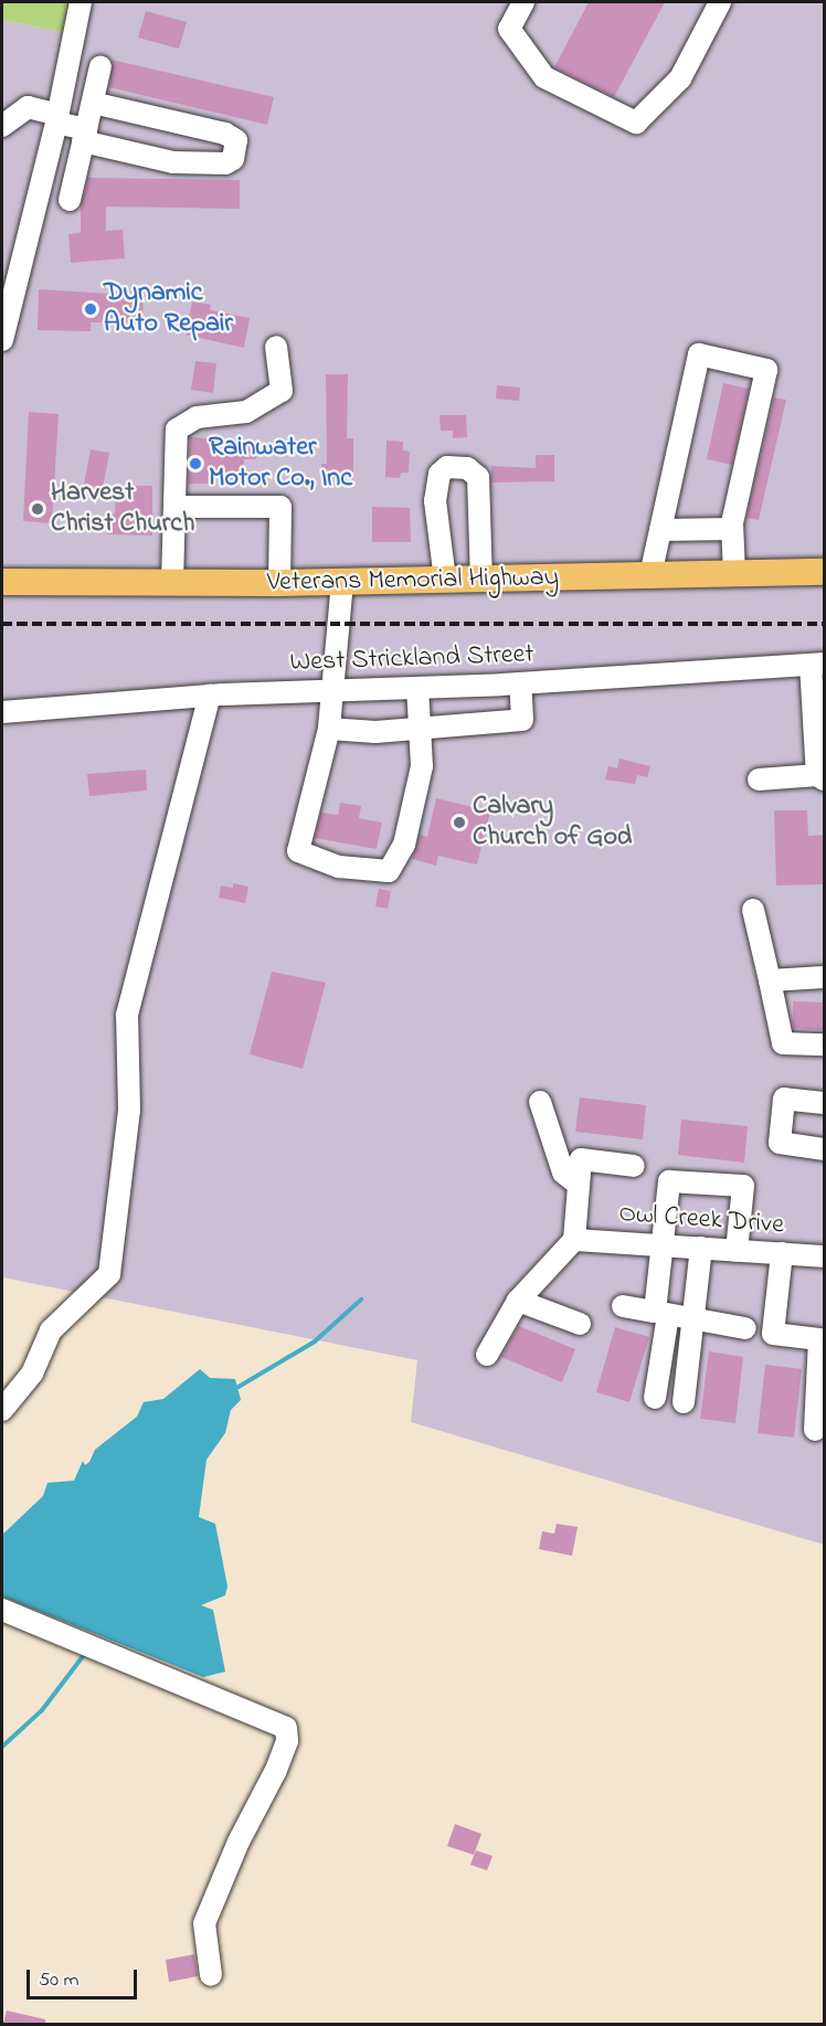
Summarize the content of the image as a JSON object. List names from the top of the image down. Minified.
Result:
{"streets":{"main road":["Veterans Memorial Highway"],"street":["West Strickland Street","Owl Creek Drive"]},"places":["Dynamic Auto Repair","Rainwater Motor Co., Inc","Harvest Christ Church","Calvary Church of God"],"scale_bar":"50 m"}
